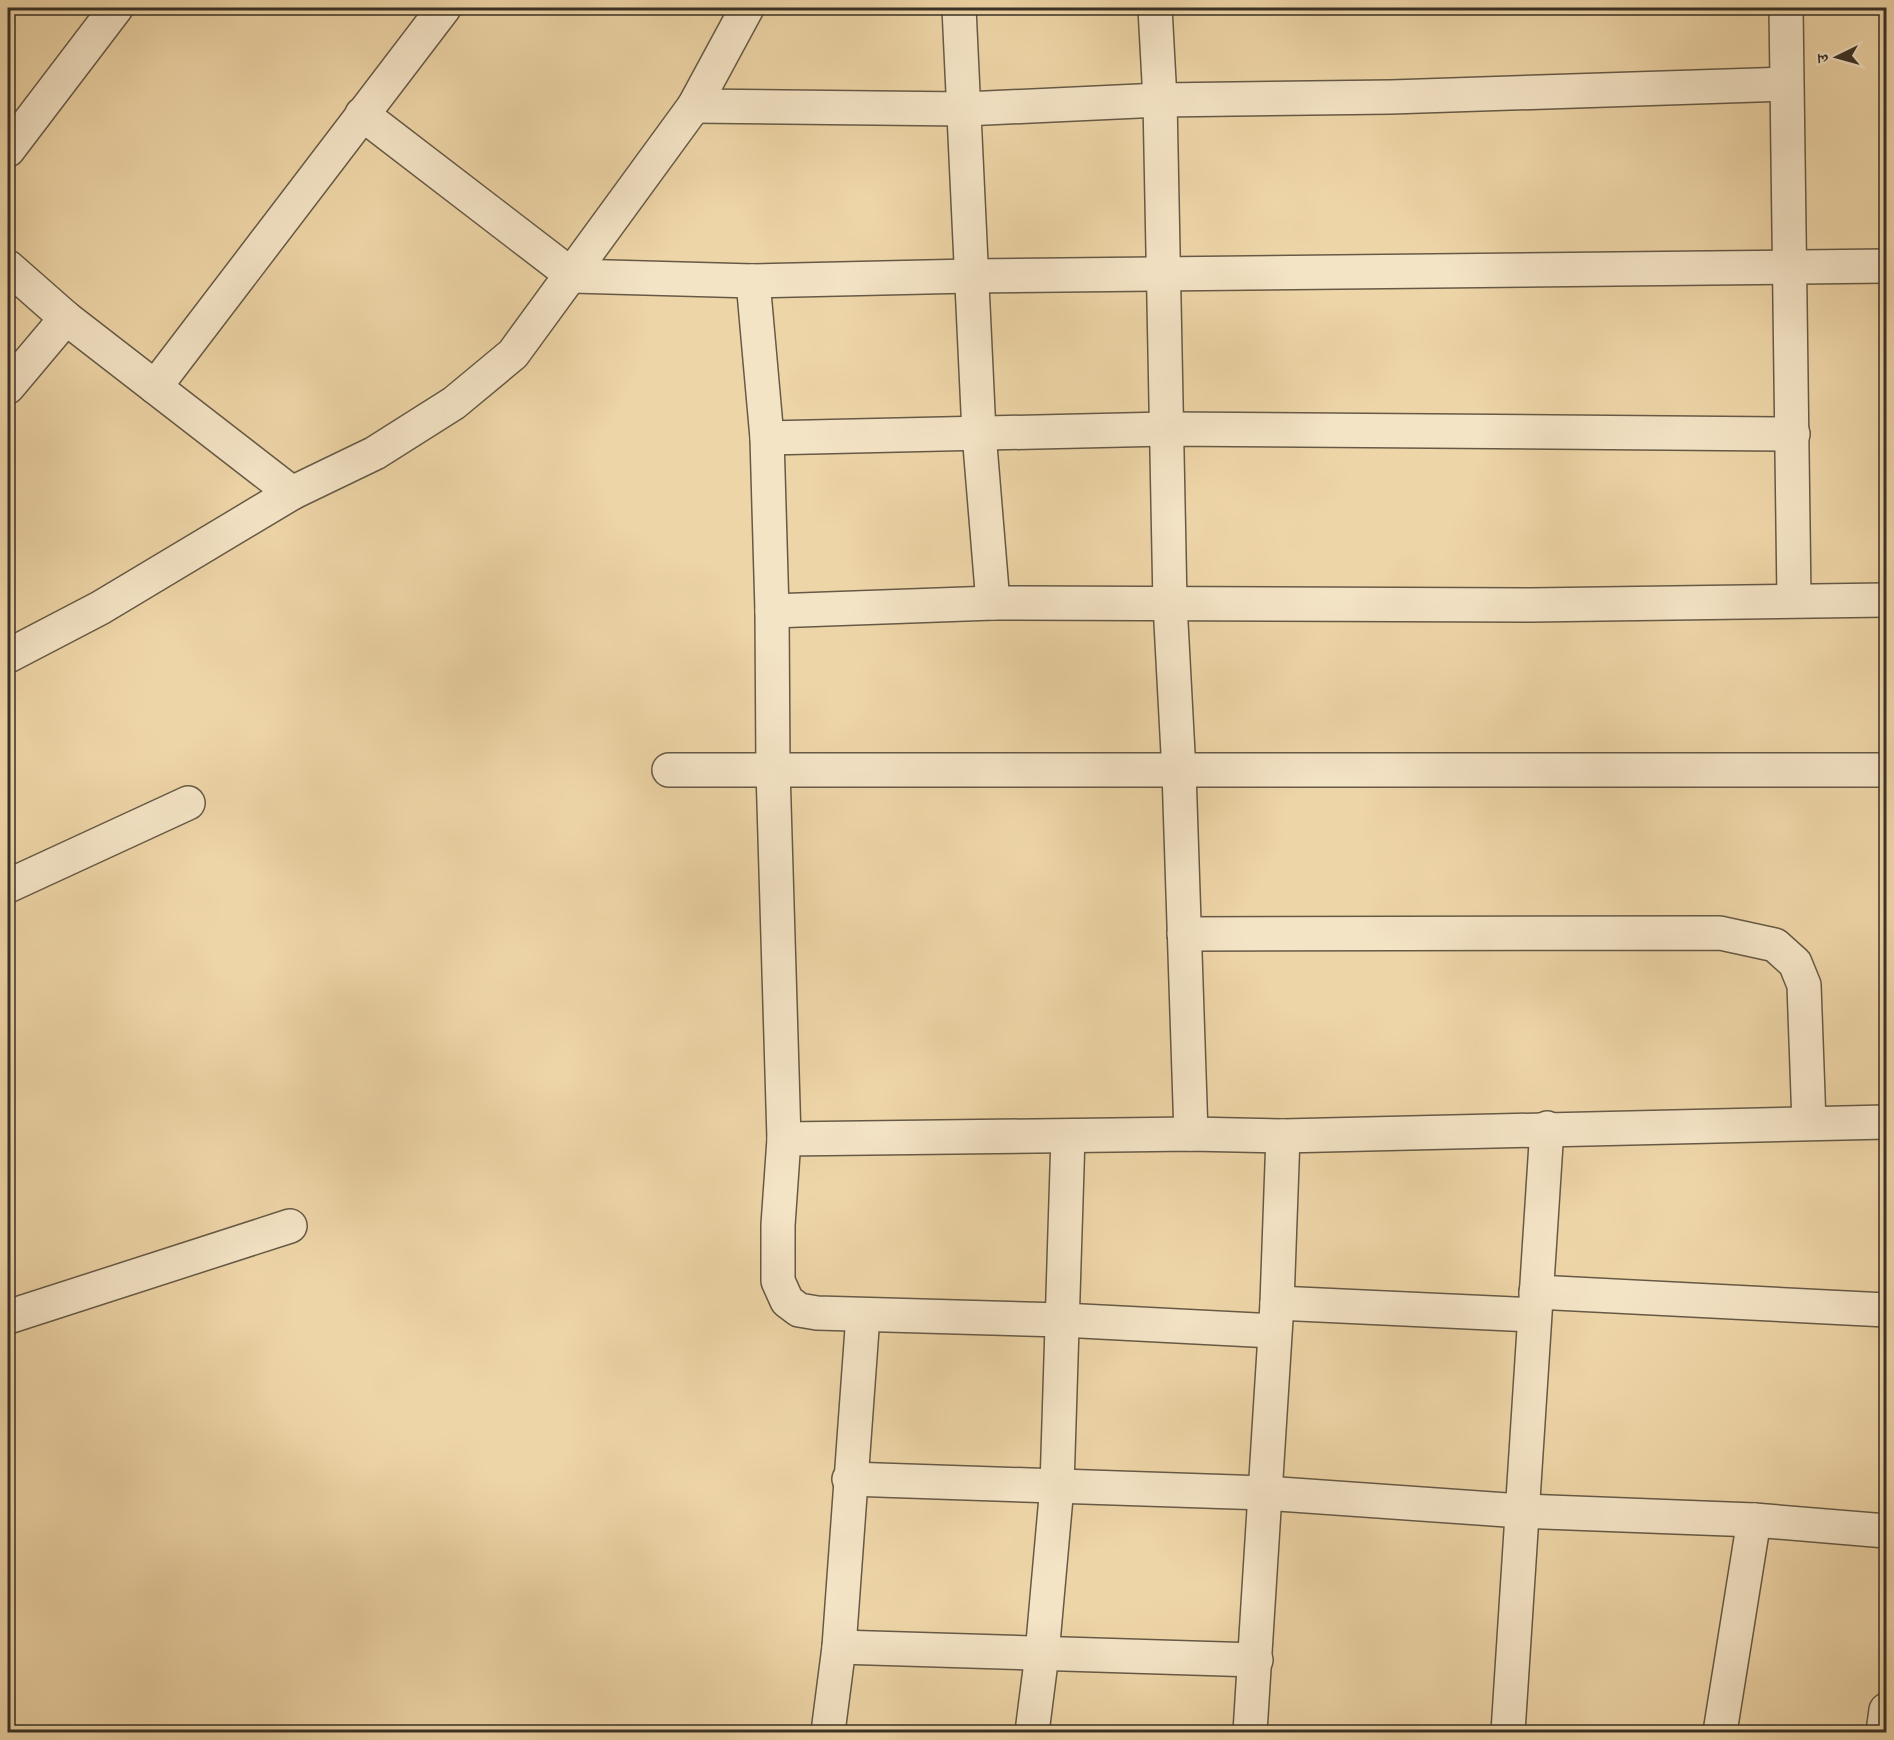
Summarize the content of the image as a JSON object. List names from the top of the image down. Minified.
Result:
{"north":"left"}
